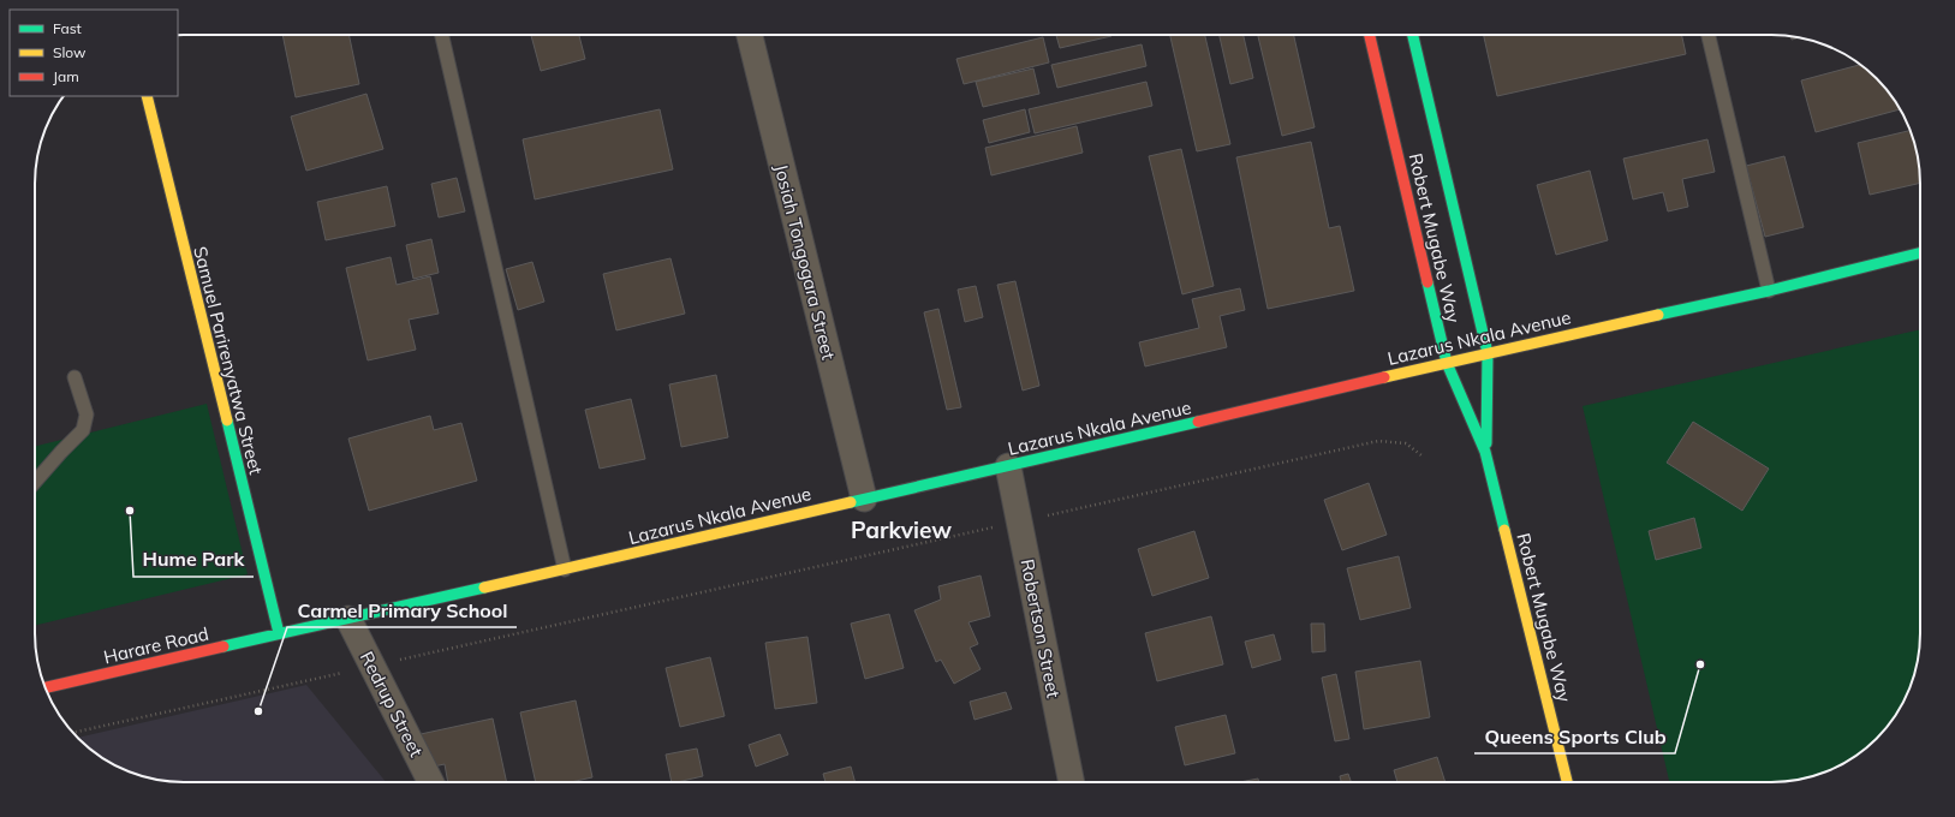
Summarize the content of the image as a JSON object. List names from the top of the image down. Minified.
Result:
{"streets":{"main road":["Robert Mugabe Way","Lazarus Nkala Avenue","Samuel Parirenyatwa Street","Harare Road"],"street":["Josiah Tongogara Street","Robertson Street","Redrup Street"]},"crossings":[["Robert Mugabe Way","Lazarus Nkala Avenue"],["Josiah Tongogara Street","Lazarus Nkala Avenue"],["Lazarus Nkala Avenue","Samuel Parirenyatwa Street"],["Lazarus Nkala Avenue","Robertson Street"],["Lazarus Nkala Avenue","Harare Road"],["Lazarus Nkala Avenue","Redrup Street"],["Samuel Parirenyatwa Street","Harare Road"]],"districts":["Parkview"],"places":["Hume Park","Queens Sports Club","Carmel Primary School"],"legend":["Fast","Slow","Jam"]}
